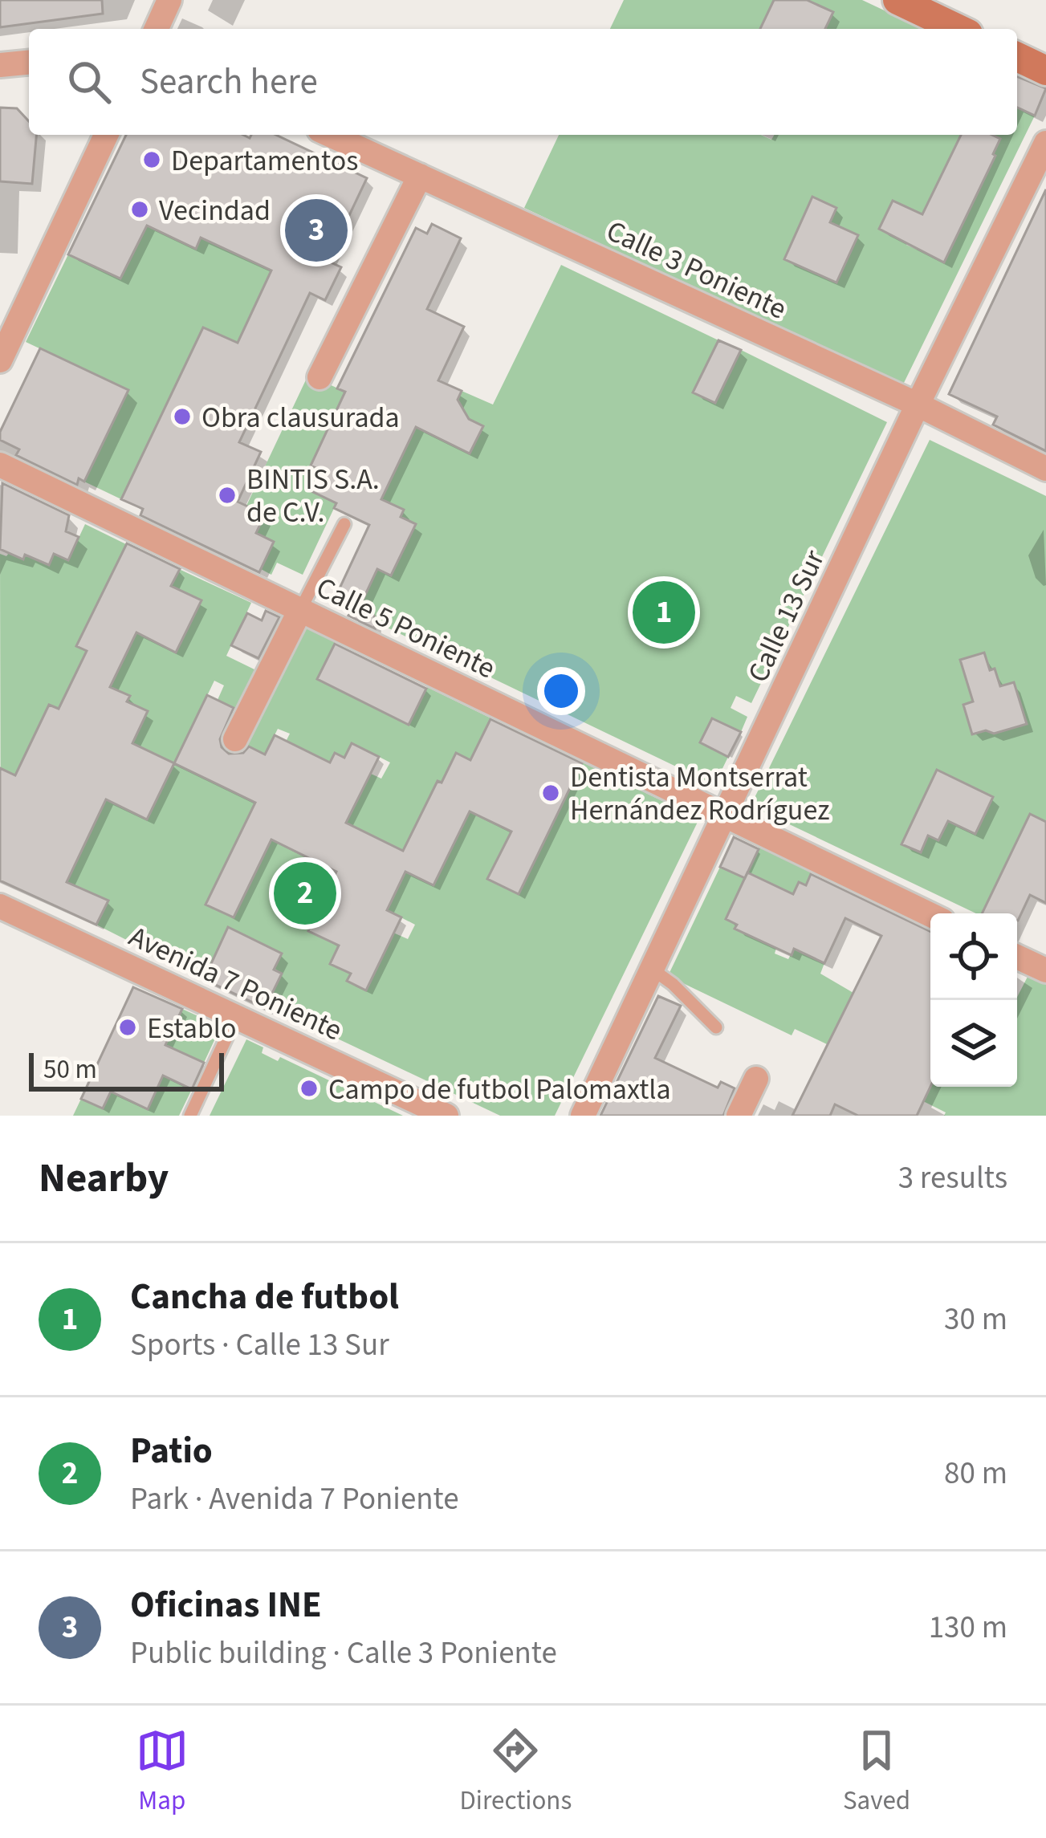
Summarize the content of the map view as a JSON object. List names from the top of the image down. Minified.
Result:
{"streets":{"street":["Calle 3 Poniente","Calle 13 Sur","Calle 5 Poniente","Avenida 7 Poniente"]},"crossings":[["Calle 3 Poniente","Calle 13 Sur"],["Calle 13 Sur","Calle 5 Poniente"]],"places":["Departamentos","Vecindad","Obra clausurada","BINTIS S.A. de C.V.","Dentista Montserrat Hernández Rodríguez","Establo","Campo de futbol Palomaxtla"],"scale_bar":"50 m","page":{"search":"Search here","pins":["3","1","2"],"scale":"50 m","heading":["Nearby","3 results"],"list":[{"mark":"1","name":"Cancha de futbol","note":"Sports · Calle 13 Sur","value":"30 m"},{"mark":"2","name":"Patio","note":"Park · Avenida 7 Poniente","value":"80 m"},{"mark":"3","name":"Oficinas INE","note":"Public building · Calle 3 Poniente","value":"130 m"}],"nav":["Map","Directions","Saved"]}}
